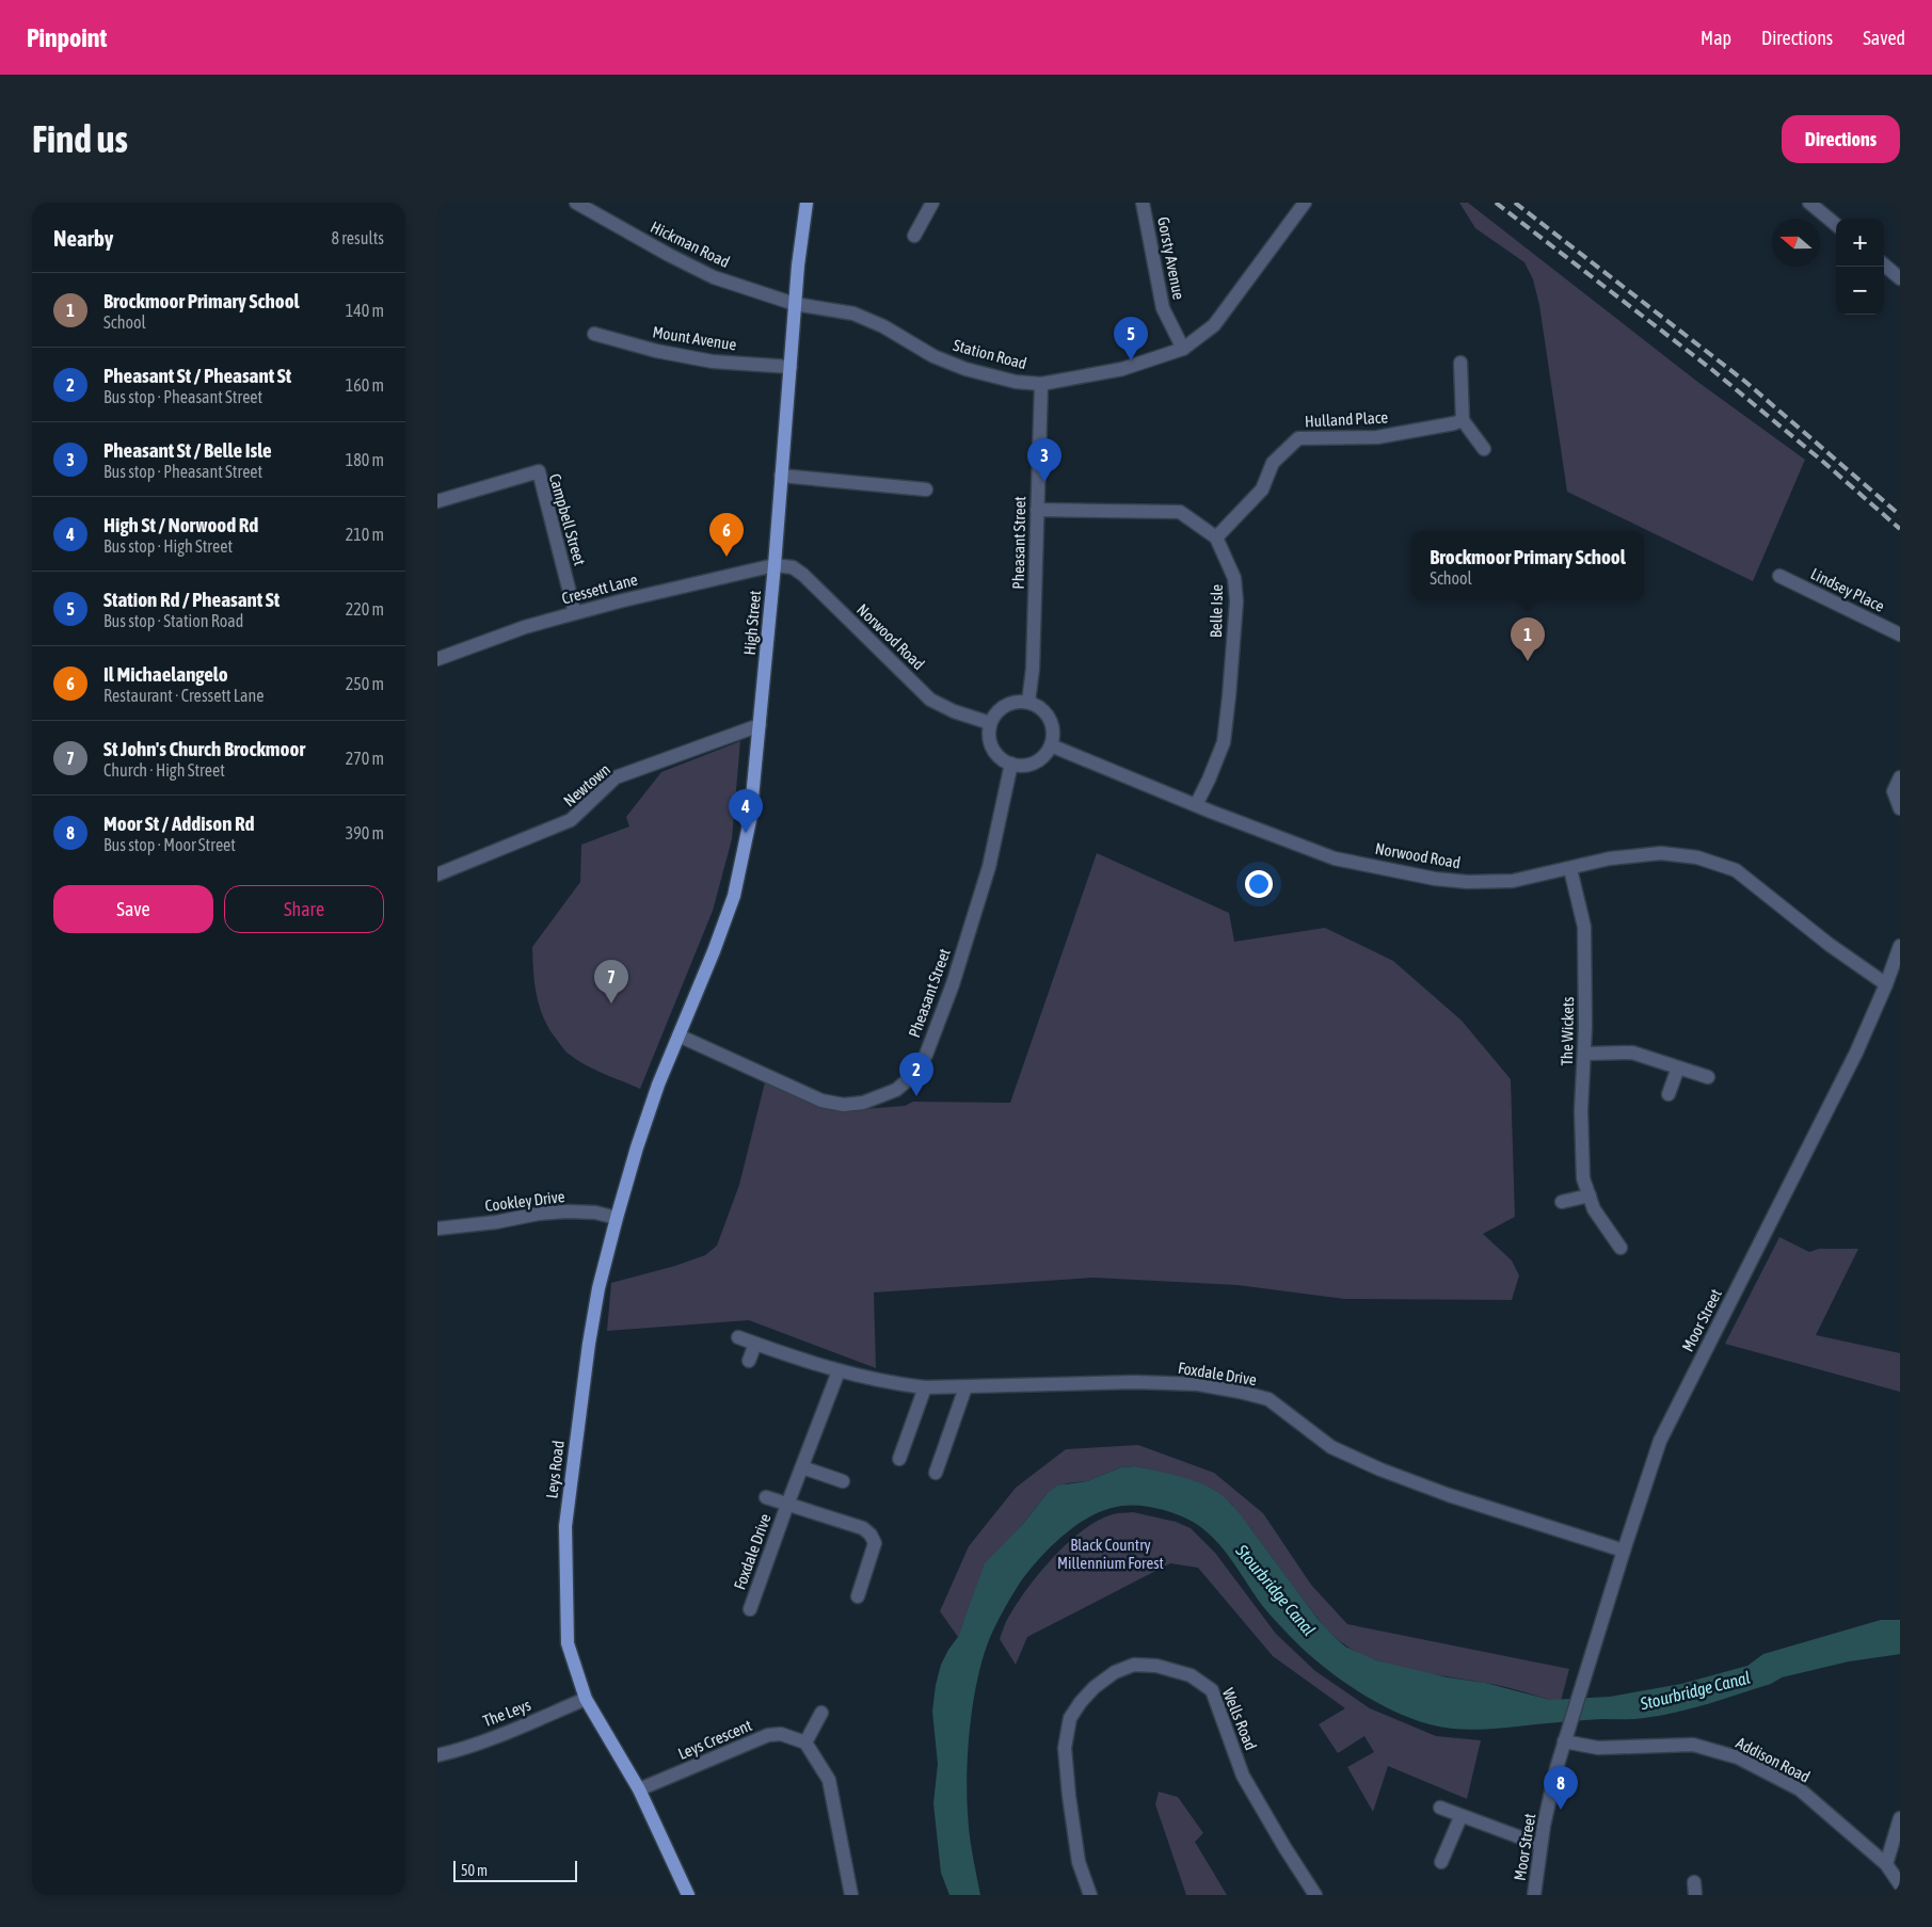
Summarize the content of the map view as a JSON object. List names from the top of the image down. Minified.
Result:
{"streets":{"main road":["High Street","Leys Road"],"street":["Hickman Road","Gorsty Avenue","Mount Avenue","Station Road","Hulland Place","Campbell Street","Pheasant Street","Cressett Lane","Lindsey Place","Belle Isle","Norwood Road","Newtown","The Wickets","Cookley Drive","Moor Street","Foxdale Drive","The Leys","Wells Road","Leys Crescent","Addison Road"]},"crossings":[["Hickman Road","Station Road"],["Hickman Road","High Street"],["Gorsty Avenue","Station Road"],["Mount Avenue","High Street"],["Station Road","Pheasant Street"],["Station Road","High Street"],["Hulland Place","Belle Isle"],["Campbell Street","Cressett Lane"],["Pheasant Street","High Street"],["Pheasant Street","Norwood Road"],["Pheasant Street","Leys Road"],["Cressett Lane","High Street"],["Cressett Lane","Norwood Road"],["Belle Isle","Norwood Road"],["High Street","Norwood Road"],["High Street","Newtown"],["High Street","Leys Road"],["Norwood Road","The Wickets"],["Norwood Road","Moor Street"],["Cookley Drive","Leys Road"],["Moor Street","Foxdale Drive"],["Moor Street","Addison Road"],["Leys Road","The Leys"],["Leys Road","Leys Crescent"]],"water":["Stourbridge Canal"],"parks":["Black Country Millennium Forest"],"scale_bar":"50 m","north":"left","page":{"header":"Pinpoint","nav":["Map","Directions","Saved"],"buttons":["Directions",["Save","Share"]],"title":"Find us","heading":["Nearby","8 results"],"map_buttons":["+","−"],"list":[{"mark":"1","name":"Brockmoor Primary School","note":"School","value":"140 m"},{"mark":"2","name":"Pheasant St / Pheasant St","note":"Bus stop · Pheasant Street","value":"160 m"},{"mark":"3","name":"Pheasant St / Belle Isle","note":"Bus stop · Pheasant Street","value":"180 m"},{"mark":"4","name":"High St / Norwood Rd","note":"Bus stop · High Street","value":"210 m"},{"mark":"5","name":"Station Rd / Pheasant St","note":"Bus stop · Station Road","value":"220 m"},{"mark":"6","name":"Il Michaelangelo","note":"Restaurant · Cressett Lane","value":"250 m"},{"mark":"7","name":"St John's Church Brockmoor","note":"Church · High Street","value":"270 m"},{"mark":"8","name":"Moor St / Addison Rd","note":"Bus stop · Moor Street","value":"390 m"}],"pins":["5","3","6","1","4","7","2","8"],"popup":["Brockmoor Primary School","School"],"scale":"50 m"}}
